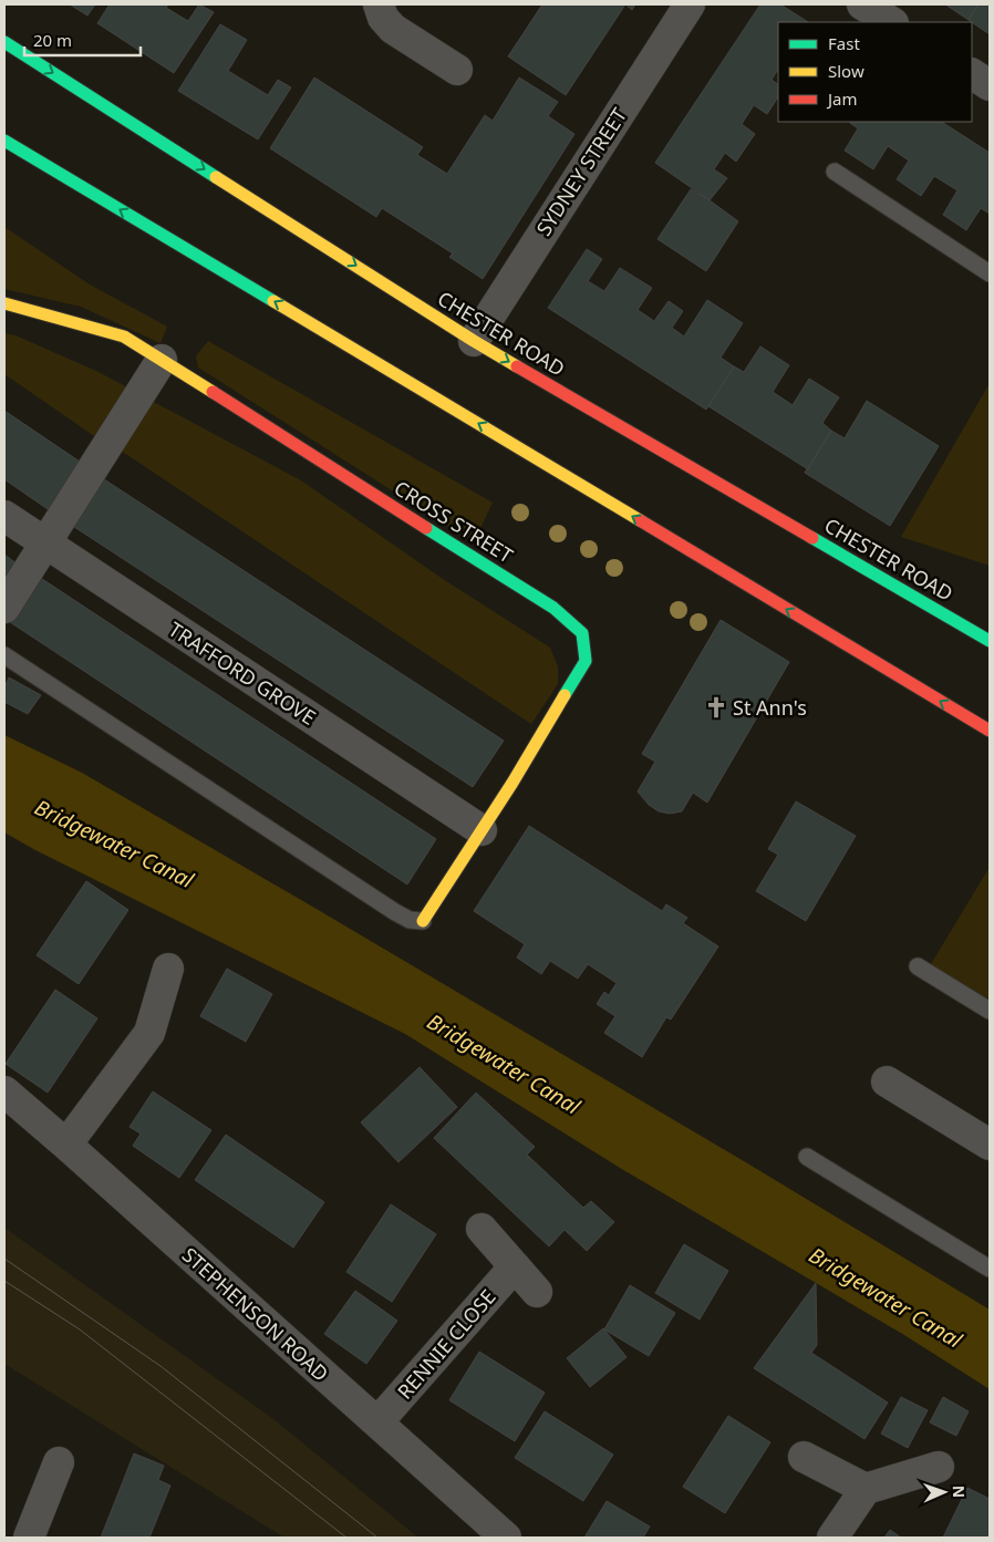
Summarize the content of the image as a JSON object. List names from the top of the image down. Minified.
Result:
{"streets":{"main road":["CHESTER ROAD","CROSS STREET"],"street":["SYDNEY STREET","TRAFFORD GROVE","STEPHENSON ROAD","RENNIE CLOSE"]},"crossings":[["SYDNEY STREET","CHESTER ROAD"],["CROSS STREET","TRAFFORD GROVE"],["STEPHENSON ROAD","RENNIE CLOSE"]],"water":["Bridgewater Canal"],"places":{"church":["St Ann's"]},"legend":["Fast","Slow","Jam"],"scale_bar":"20 m","north":"right"}
